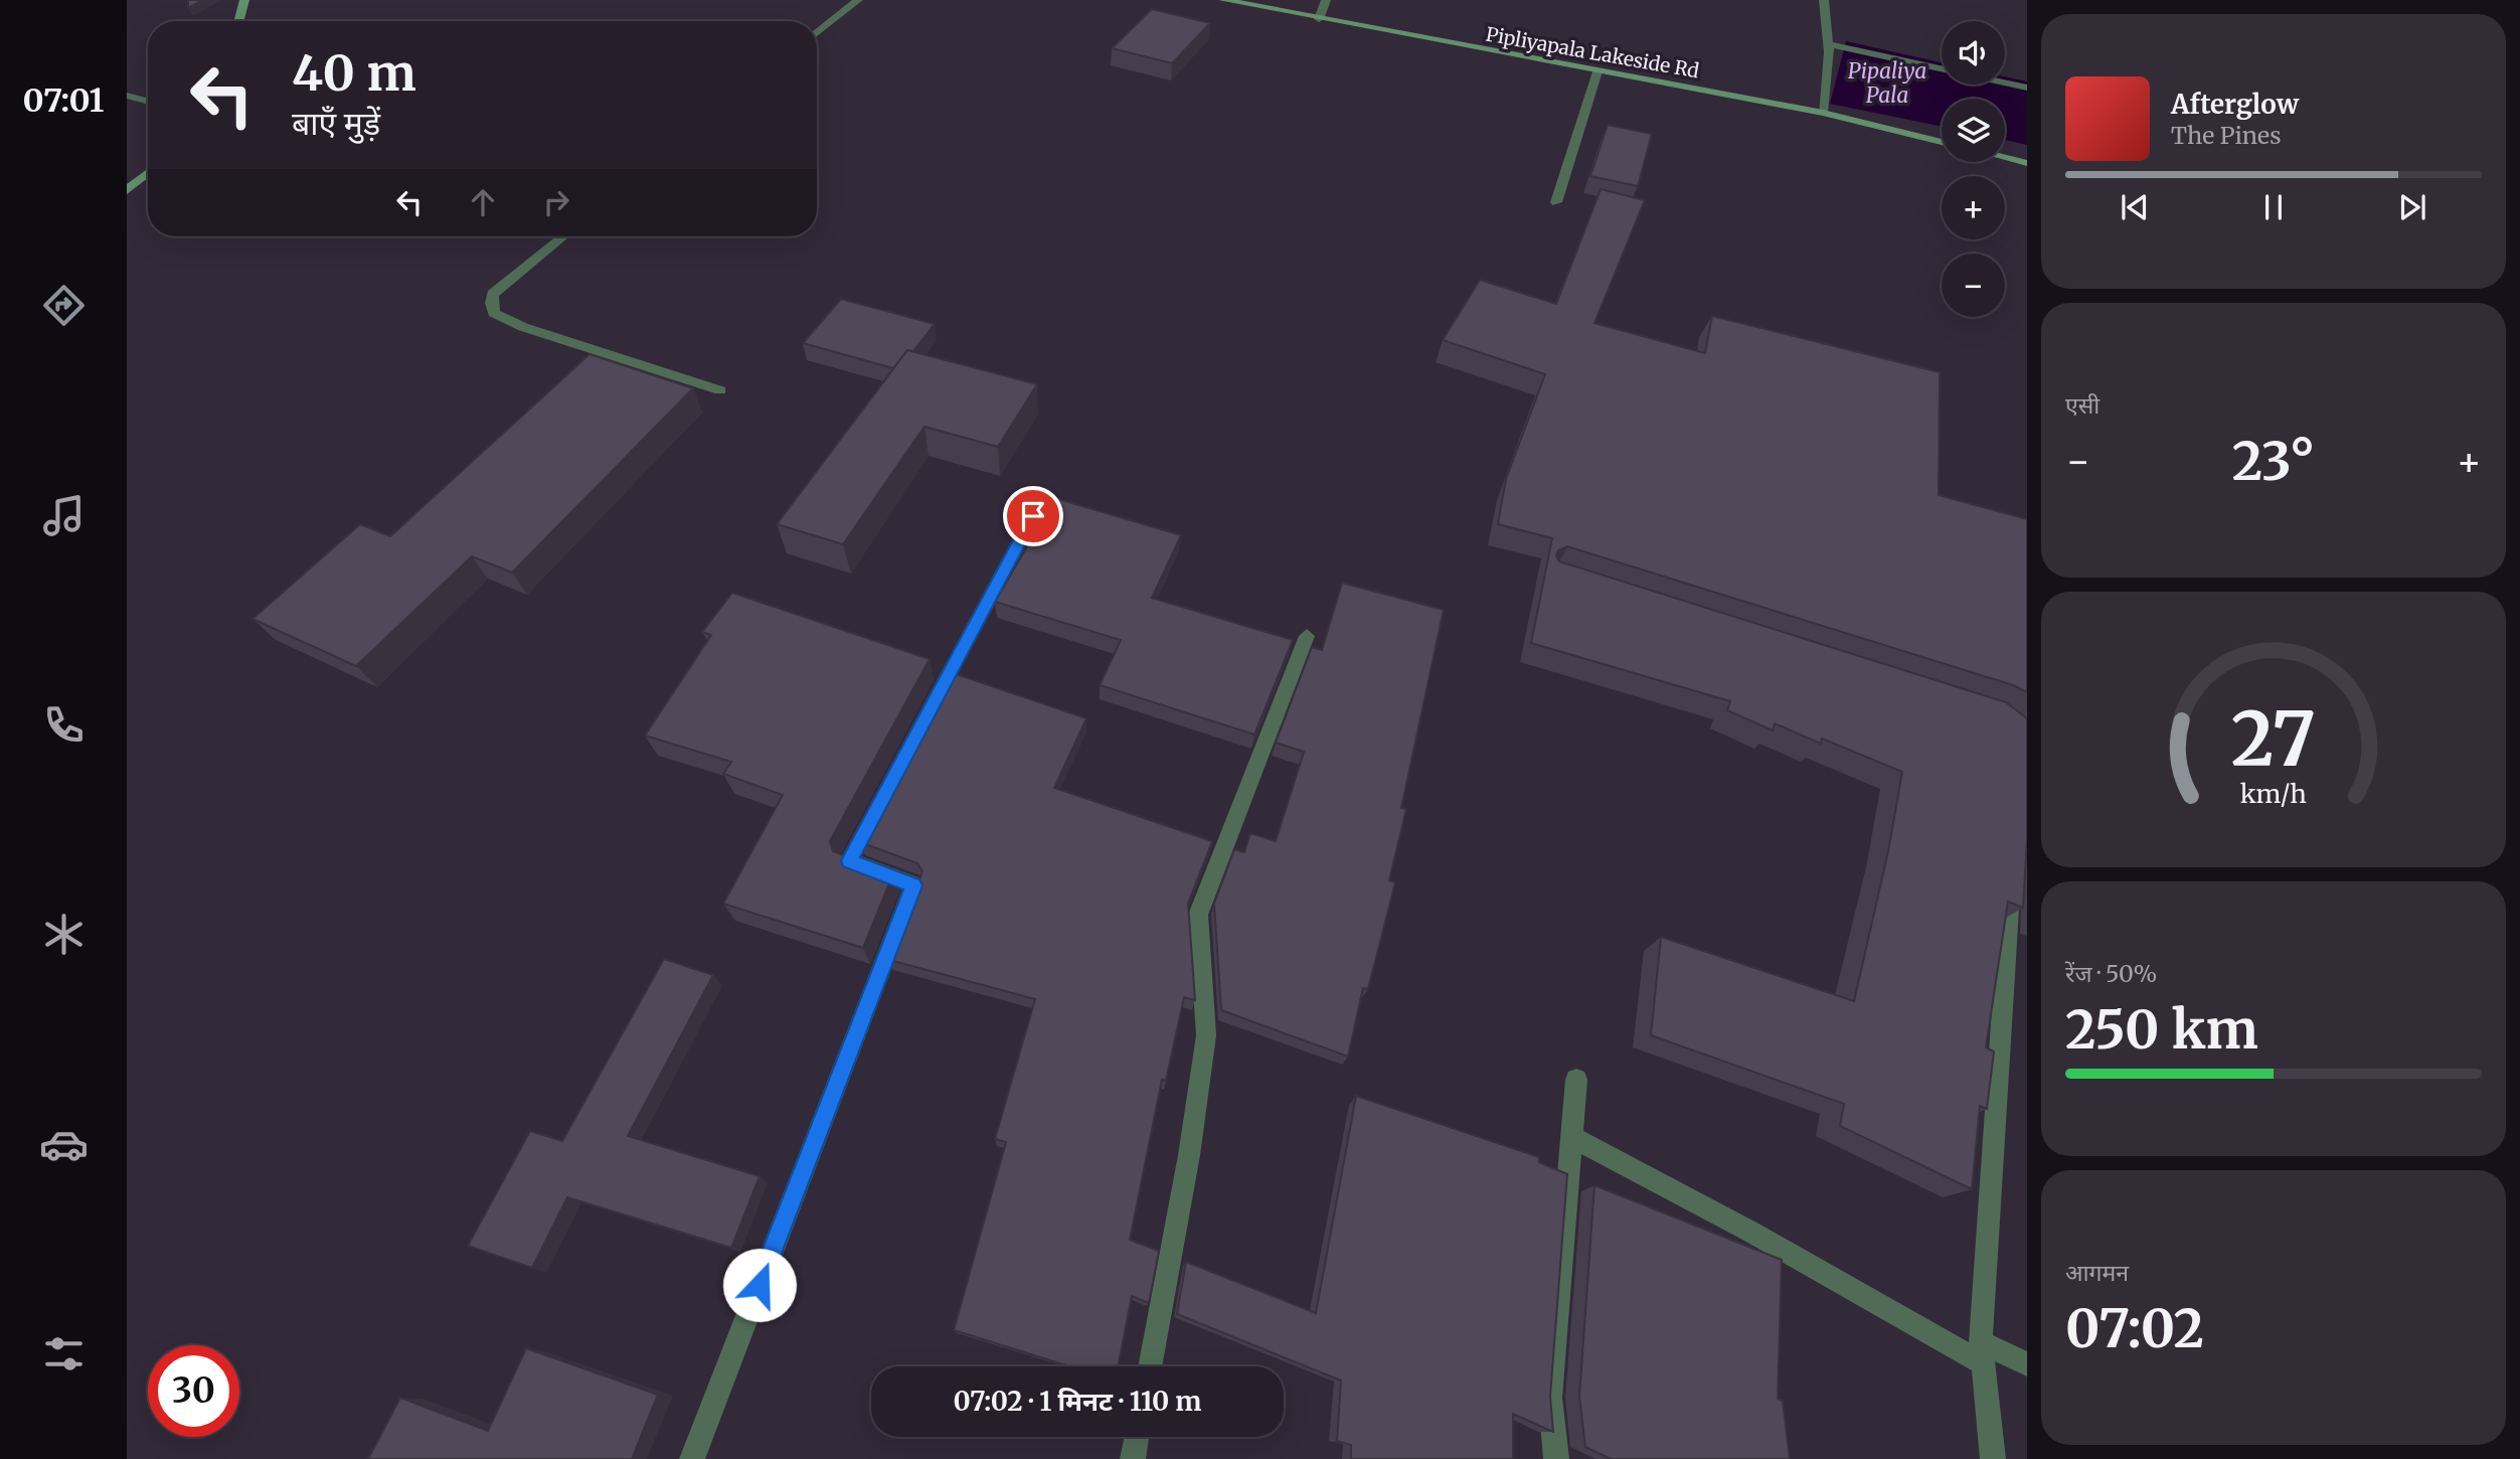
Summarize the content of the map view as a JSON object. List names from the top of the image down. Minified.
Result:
{"streets":{"street":["Pipliyapala Lakeside Rd"]},"water":["Pipaliya Pala"],"page":{"tabs":"07:01","map_buttons":["+","−"],"turn":["40 m","बाएँ मुड़ें"],"song":["Afterglow","The Pines"],"tile":["एसी",["रेंज · 50%","250 km"],["आगमन","07:02"]],"heat":["−","23°","+"],"limit":"30","trip":"07:02 · 1 मिनट · 110 m","gauge":["27","km/h"]}}
